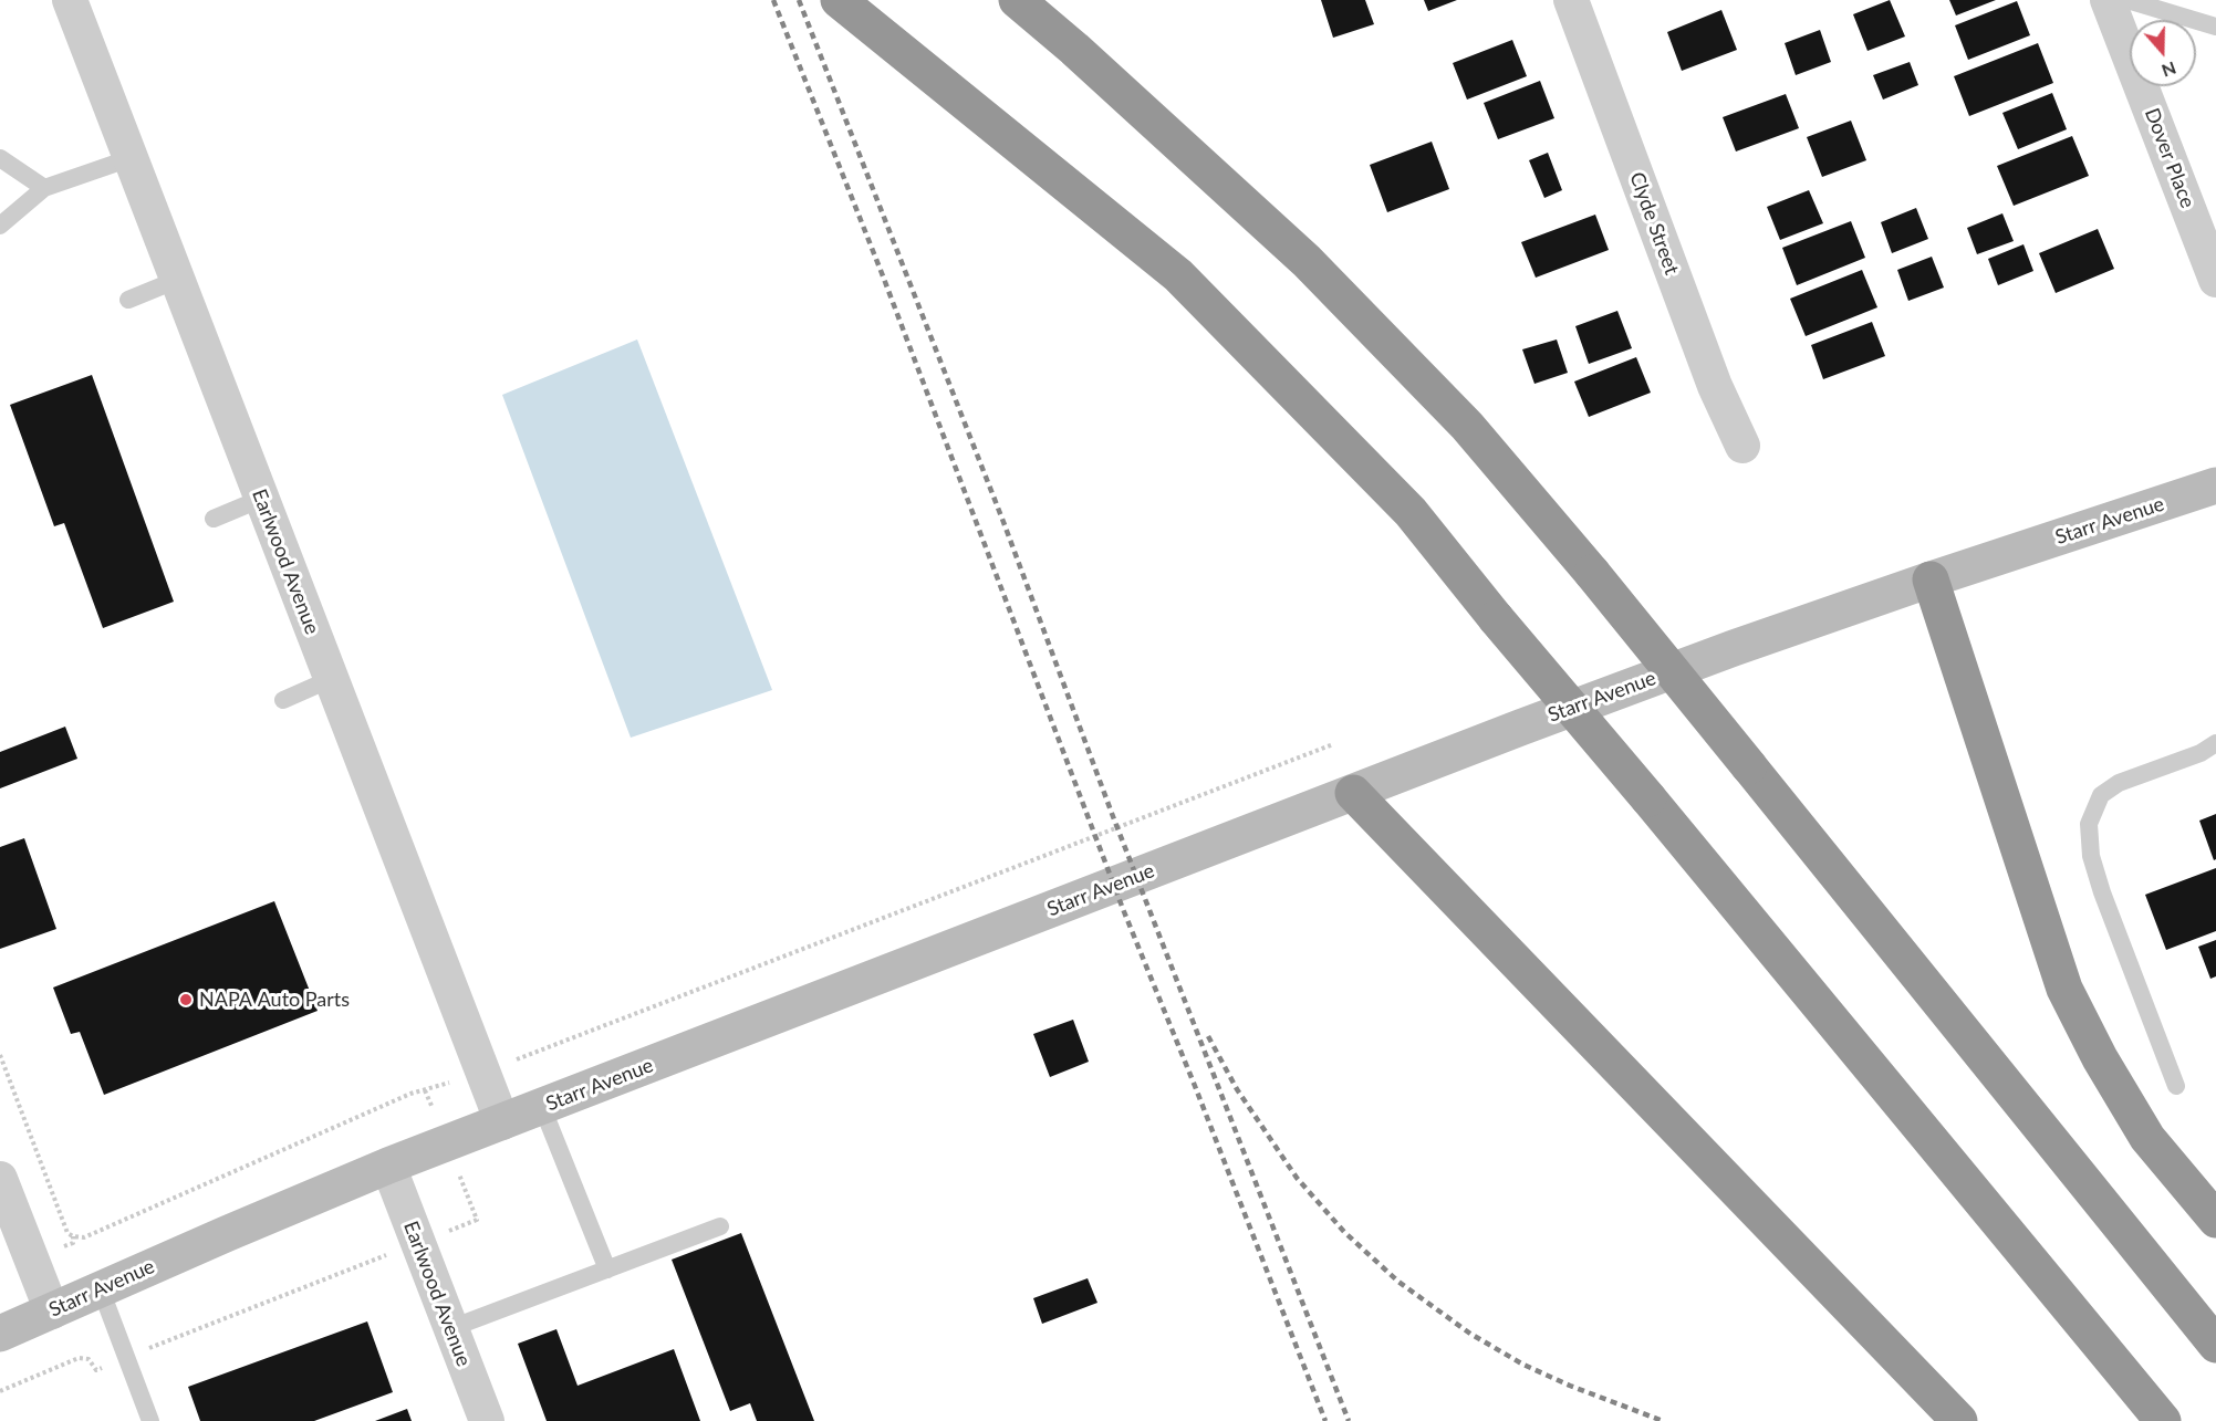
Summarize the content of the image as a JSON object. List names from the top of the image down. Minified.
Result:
{"streets":{"main road":["Starr Avenue"],"street":["Dover Place","Clyde Street","Earlwood Avenue"]},"crossings":[["Starr Avenue","Earlwood Avenue"]],"places":["NAPA Auto Parts"],"north":"bottom"}
